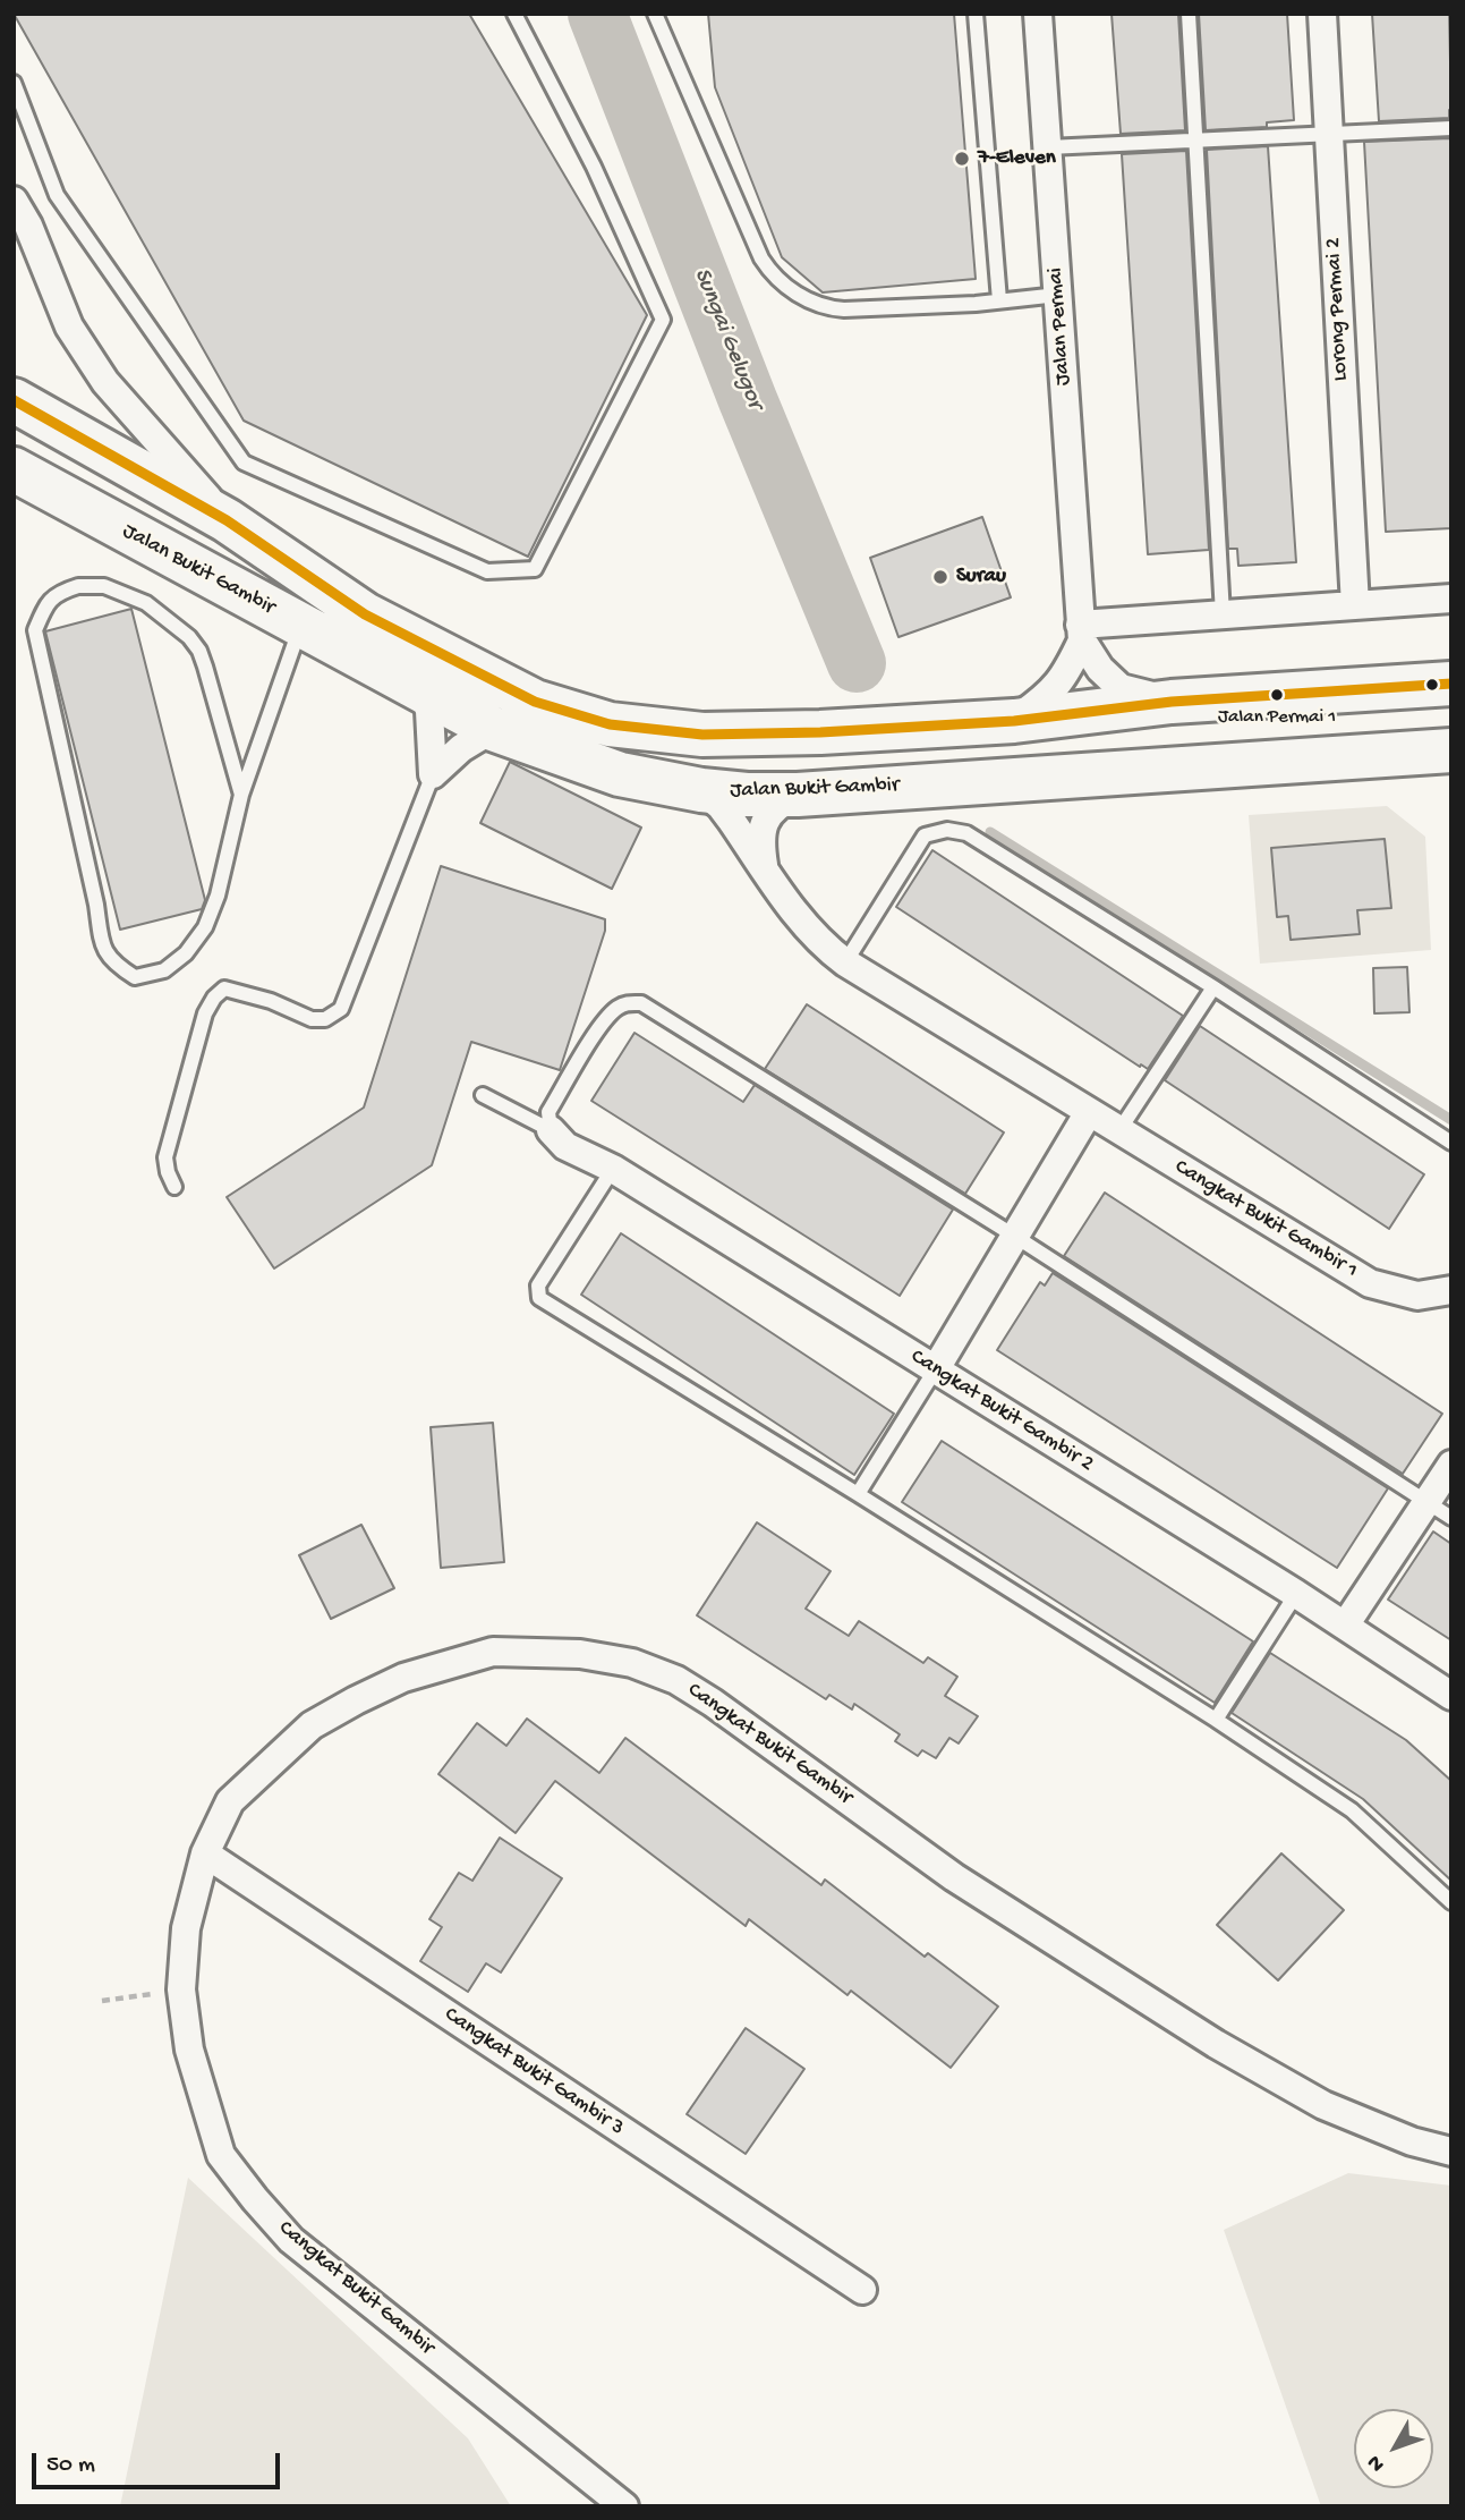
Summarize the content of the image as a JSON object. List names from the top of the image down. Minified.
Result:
{"streets":{"main road":["Jalan Bukit Gambir"],"street":["Lorong Permai 2","Jalan Permai","Cangkat Bukit Gambir 1","Cangkat Bukit Gambir 2","Cangkat Bukit Gambir","Cangkat Bukit Gambir 3"]},"crossings":[["Jalan Bukit Gambir","Cangkat Bukit Gambir 1"],["Cangkat Bukit Gambir","Cangkat Bukit Gambir 3"]],"water":["Sungai Gelugor"],"places":["7-Eleven","Surau","Jalan Permai 1"],"scale_bar":"50 m","north":"bottom left"}
